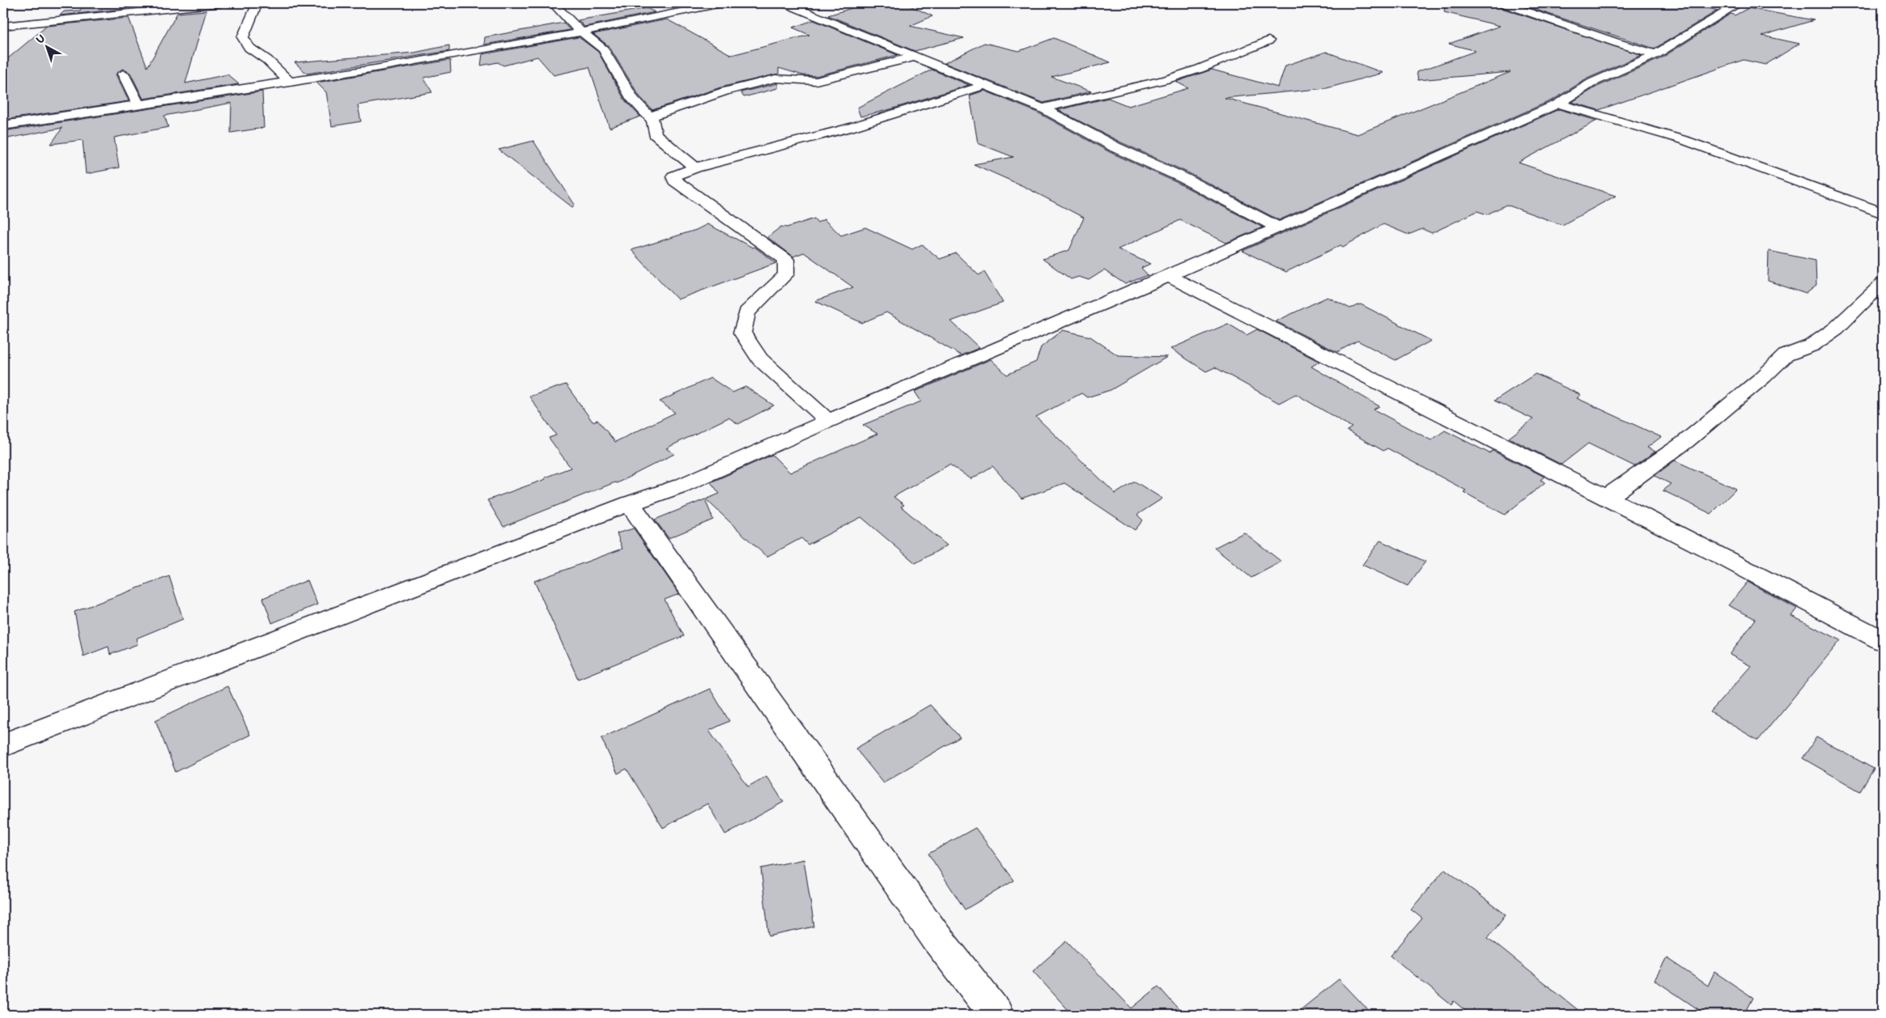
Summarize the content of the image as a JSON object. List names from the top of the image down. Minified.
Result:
{"north":"top left"}
